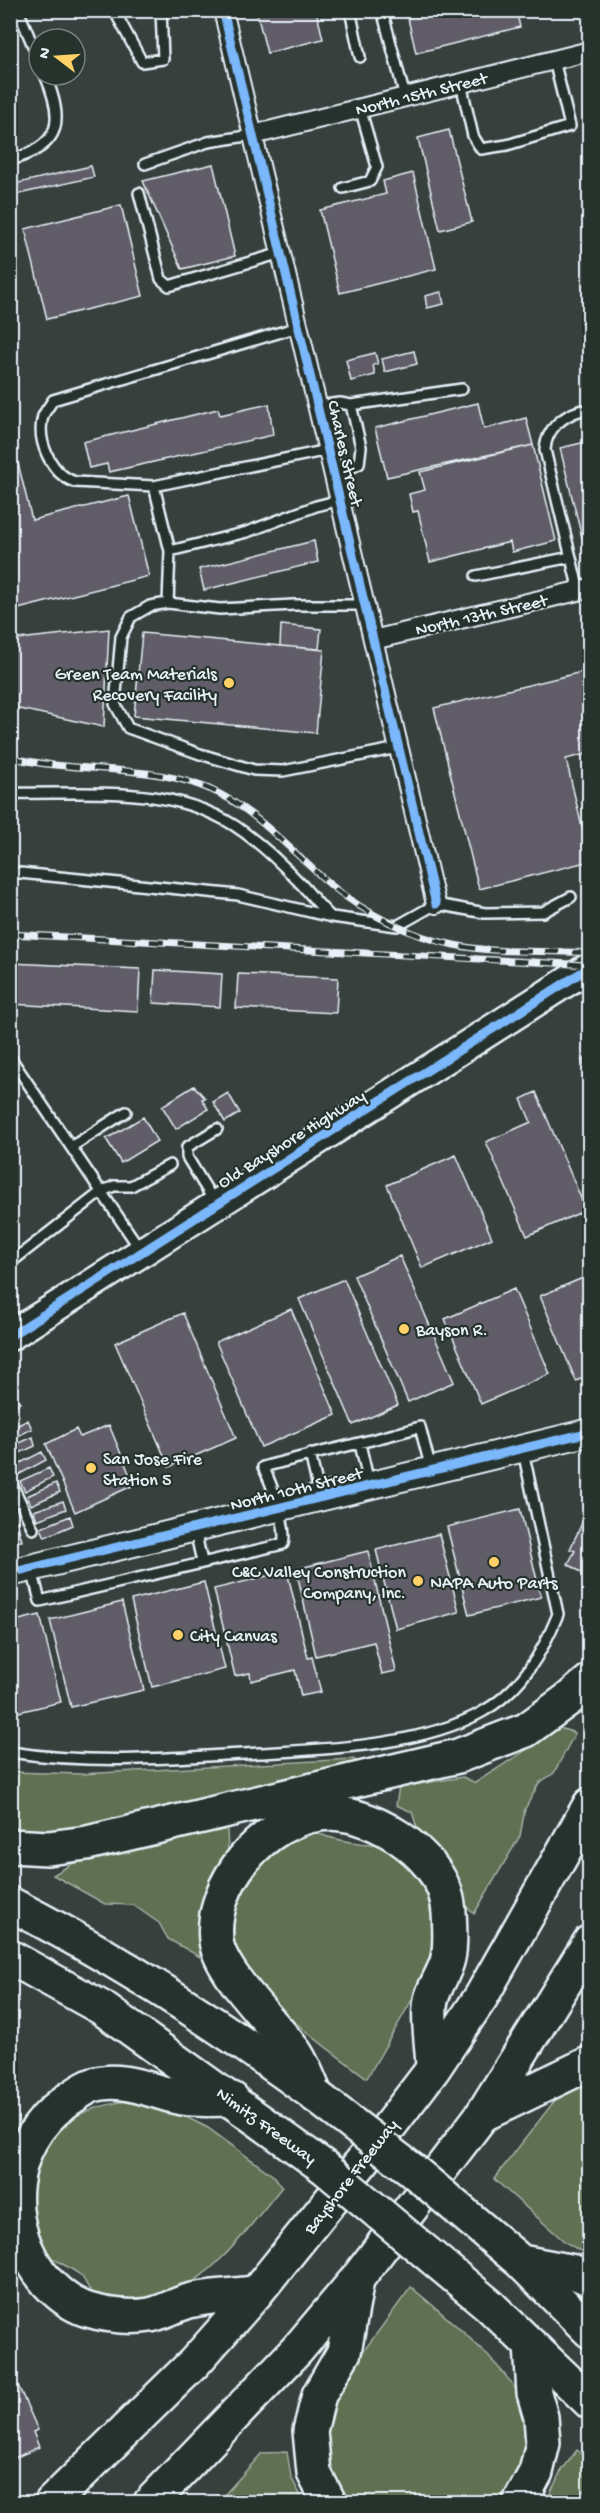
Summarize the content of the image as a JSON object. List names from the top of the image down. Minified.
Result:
{"streets":{"highway":["Nimitz Freeway","Bayshore Freeway"],"main road":["Old Bayshore Highway","North 10th Street"],"street":["North 15th Street","Charles Street","North 13th Street"]},"crossings":[["North 15th Street","Charles Street"],["Charles Street","North 13th Street"]],"places":["Green Team Materials Recovery Facility","Bayson R.","San Jose Fire Station 5","NAPA Auto Parts","C&C Valley Construction Company, Inc.","City Canvas"],"north":"left"}
